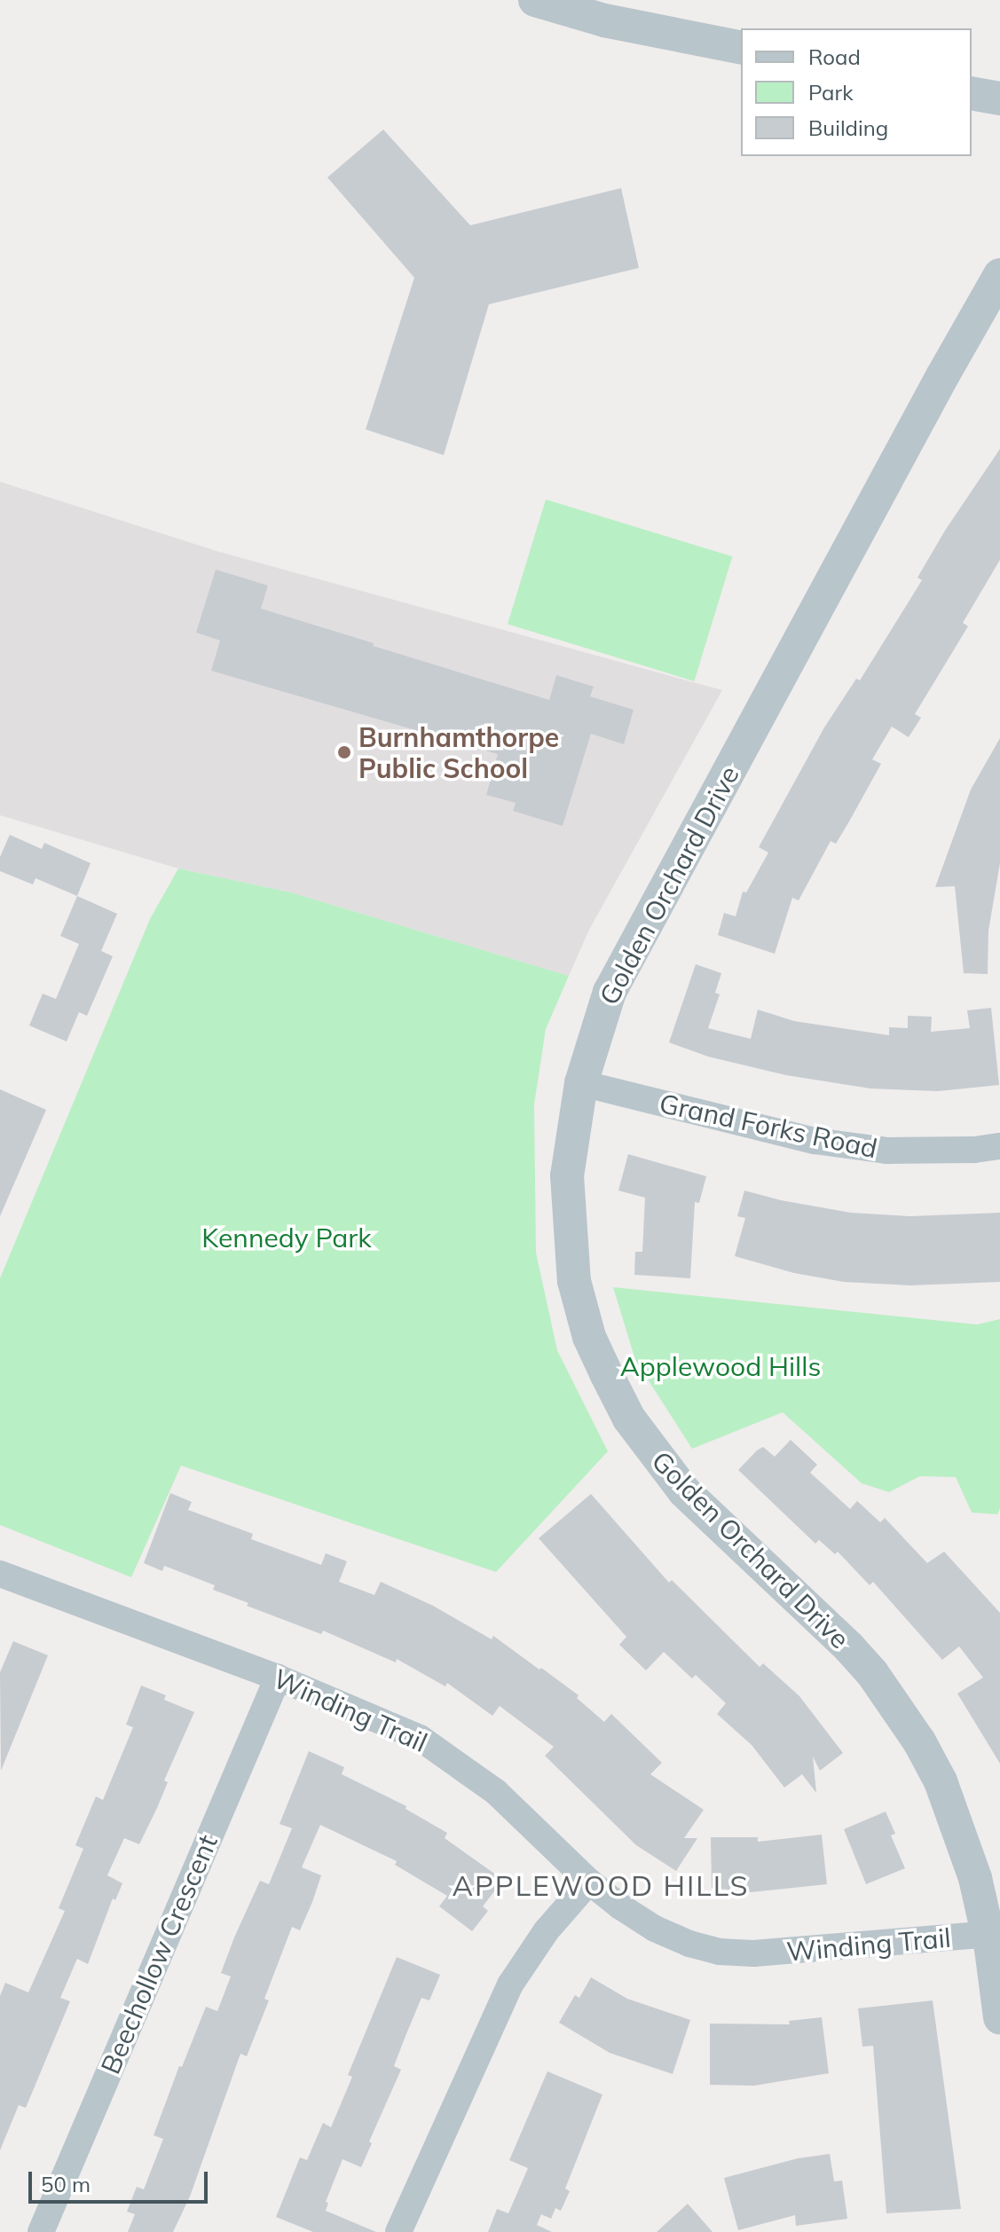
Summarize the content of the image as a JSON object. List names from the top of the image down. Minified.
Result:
{"streets":{"street":["Golden Orchard Drive","Grand Forks Road","Winding Trail","Beechollow Crescent"]},"crossings":[["Golden Orchard Drive","Grand Forks Road"],["Golden Orchard Drive","Winding Trail"],["Winding Trail","Beechollow Crescent"]],"districts":["APPLEWOOD HILLS"],"parks":["Kennedy Park","Applewood Hills"],"places":["Burnhamthorpe Public School"],"legend":["Road","Park","Building"],"scale_bar":"50 m"}
